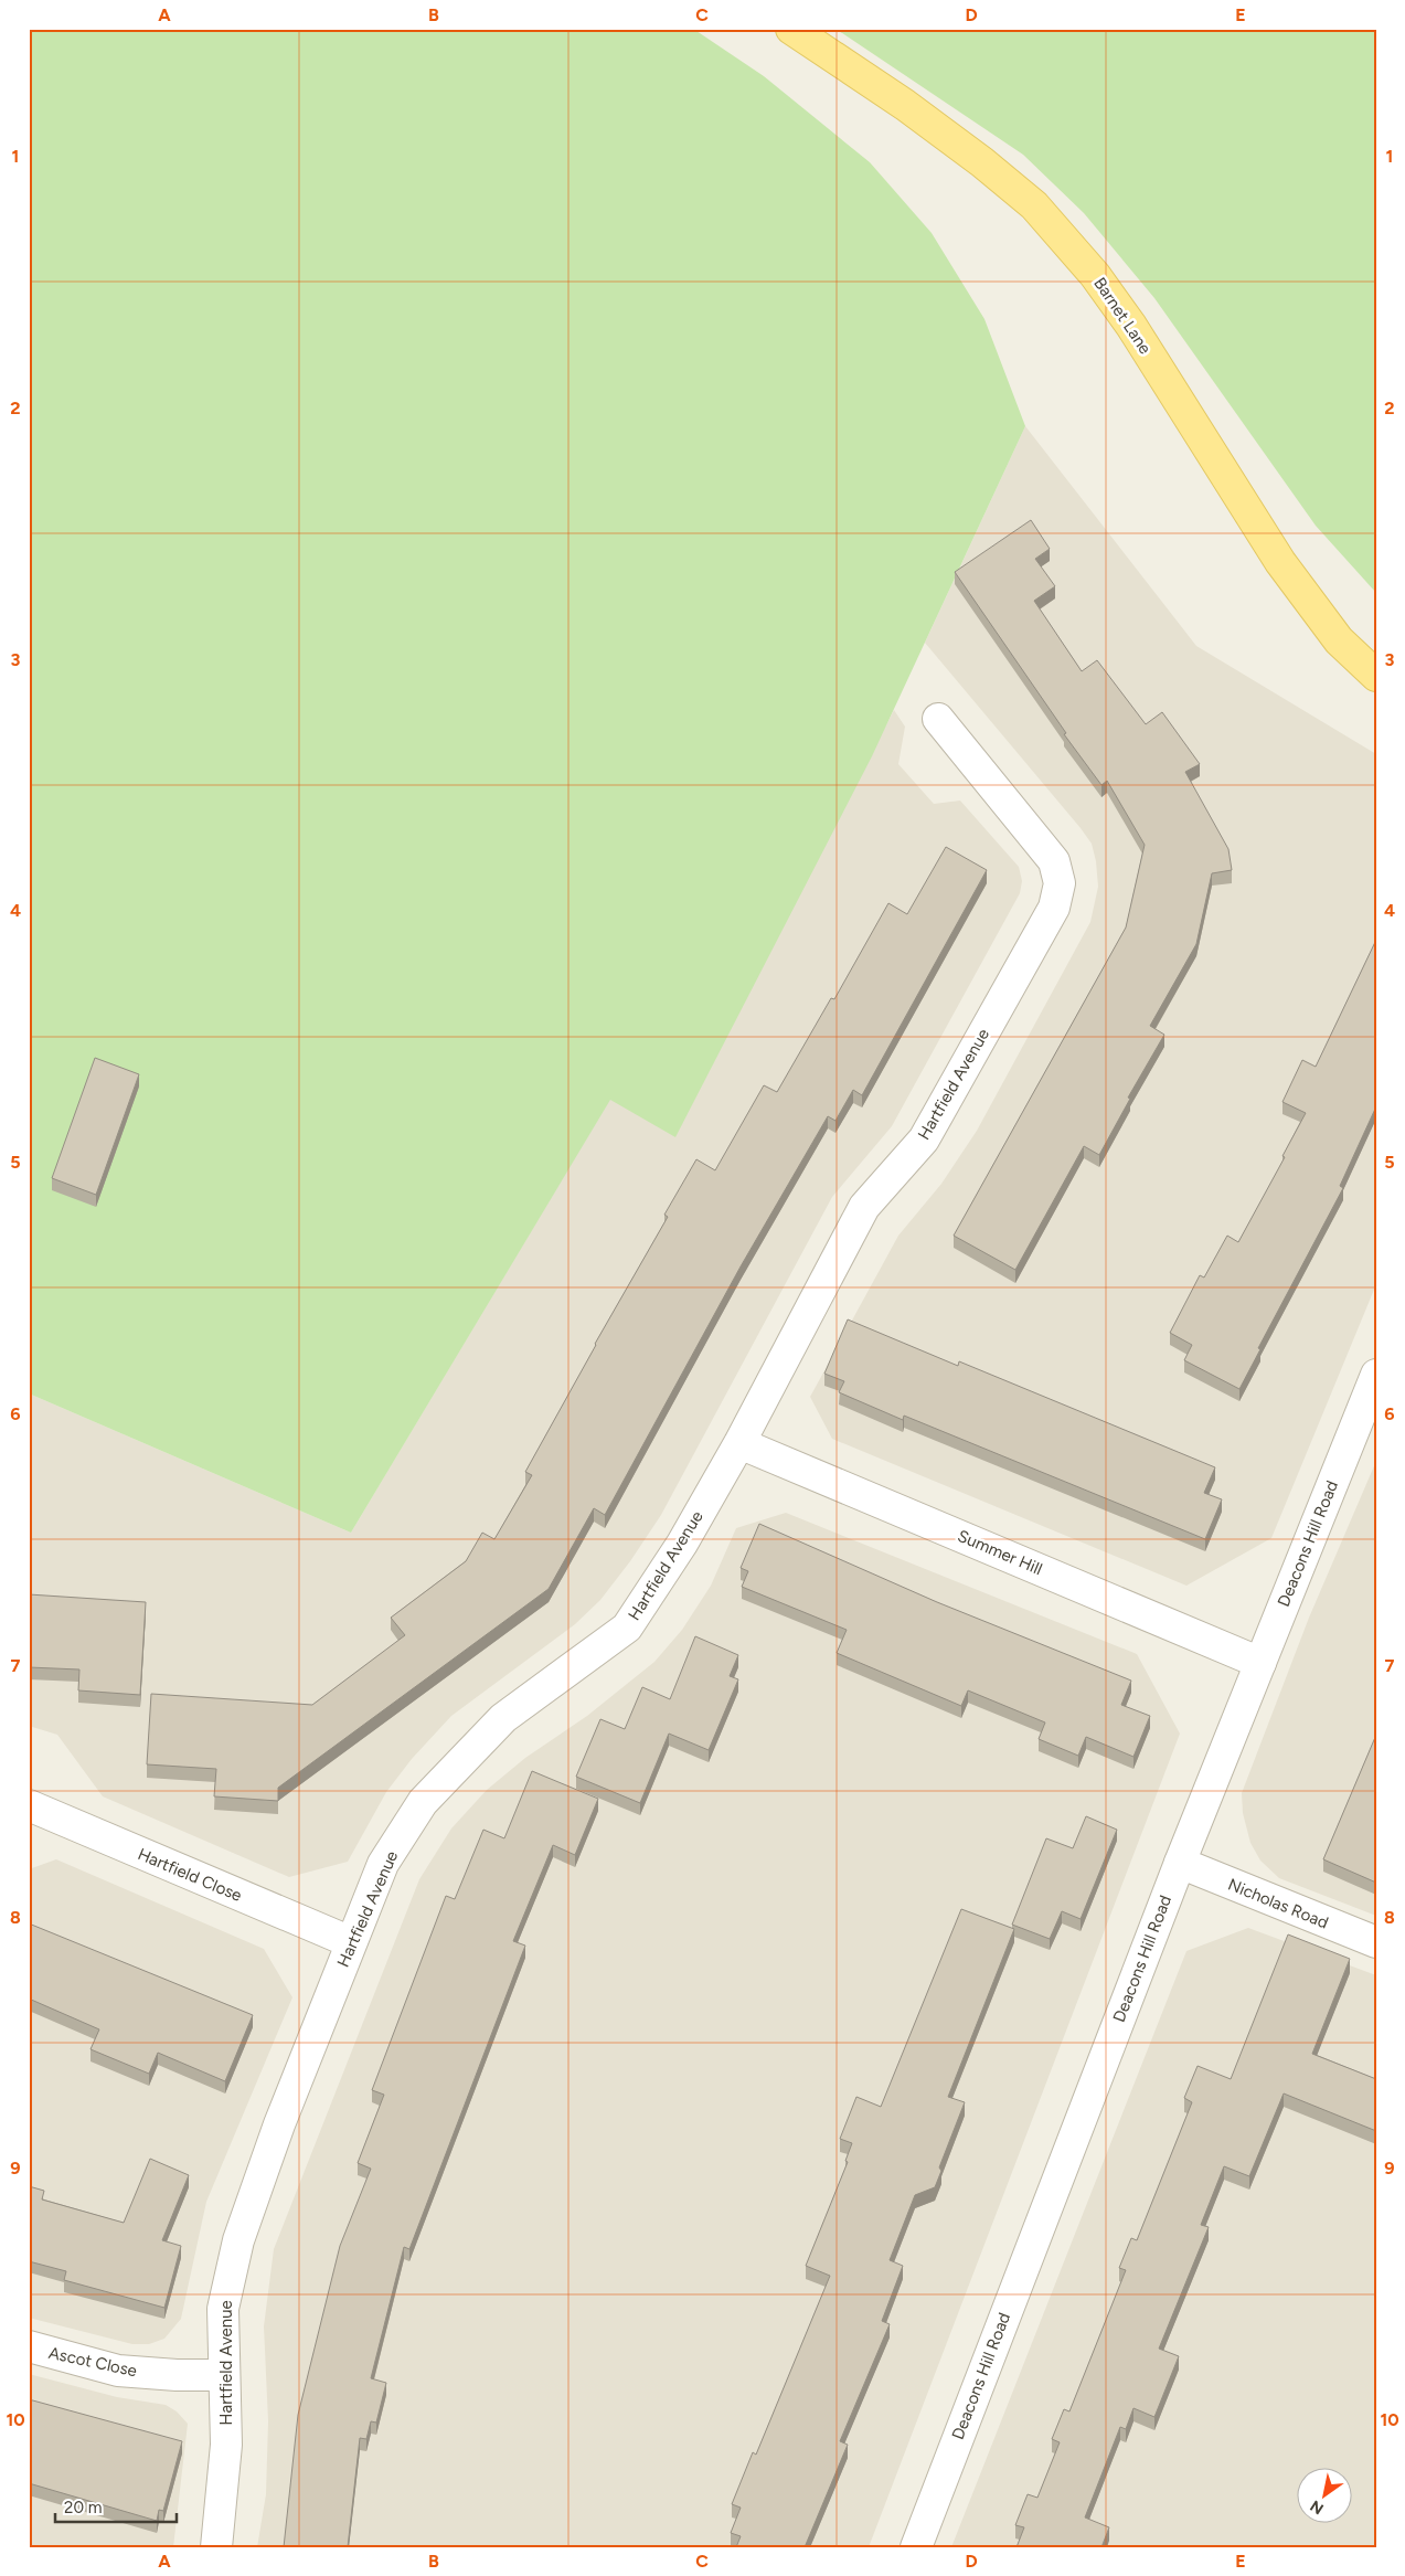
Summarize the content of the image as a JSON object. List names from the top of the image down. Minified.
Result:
{"streets":{"main road":["Barnet Lane"],"street":["Hartfield Avenue","Deacons Hill Road","Summer Hill","Hartfield Close","Nicholas Road","Ascot Close"]},"crossings":[["Hartfield Avenue","Summer Hill"],["Hartfield Avenue","Hartfield Close"],["Hartfield Avenue","Ascot Close"],["Deacons Hill Road","Summer Hill"],["Deacons Hill Road","Nicholas Road"]],"scale_bar":"20 m","north":"bottom left","grid":{"columns":["A","B","C","D","E"],"rows":["1","2","3","4","5","6","7","8","9","10"]}}
